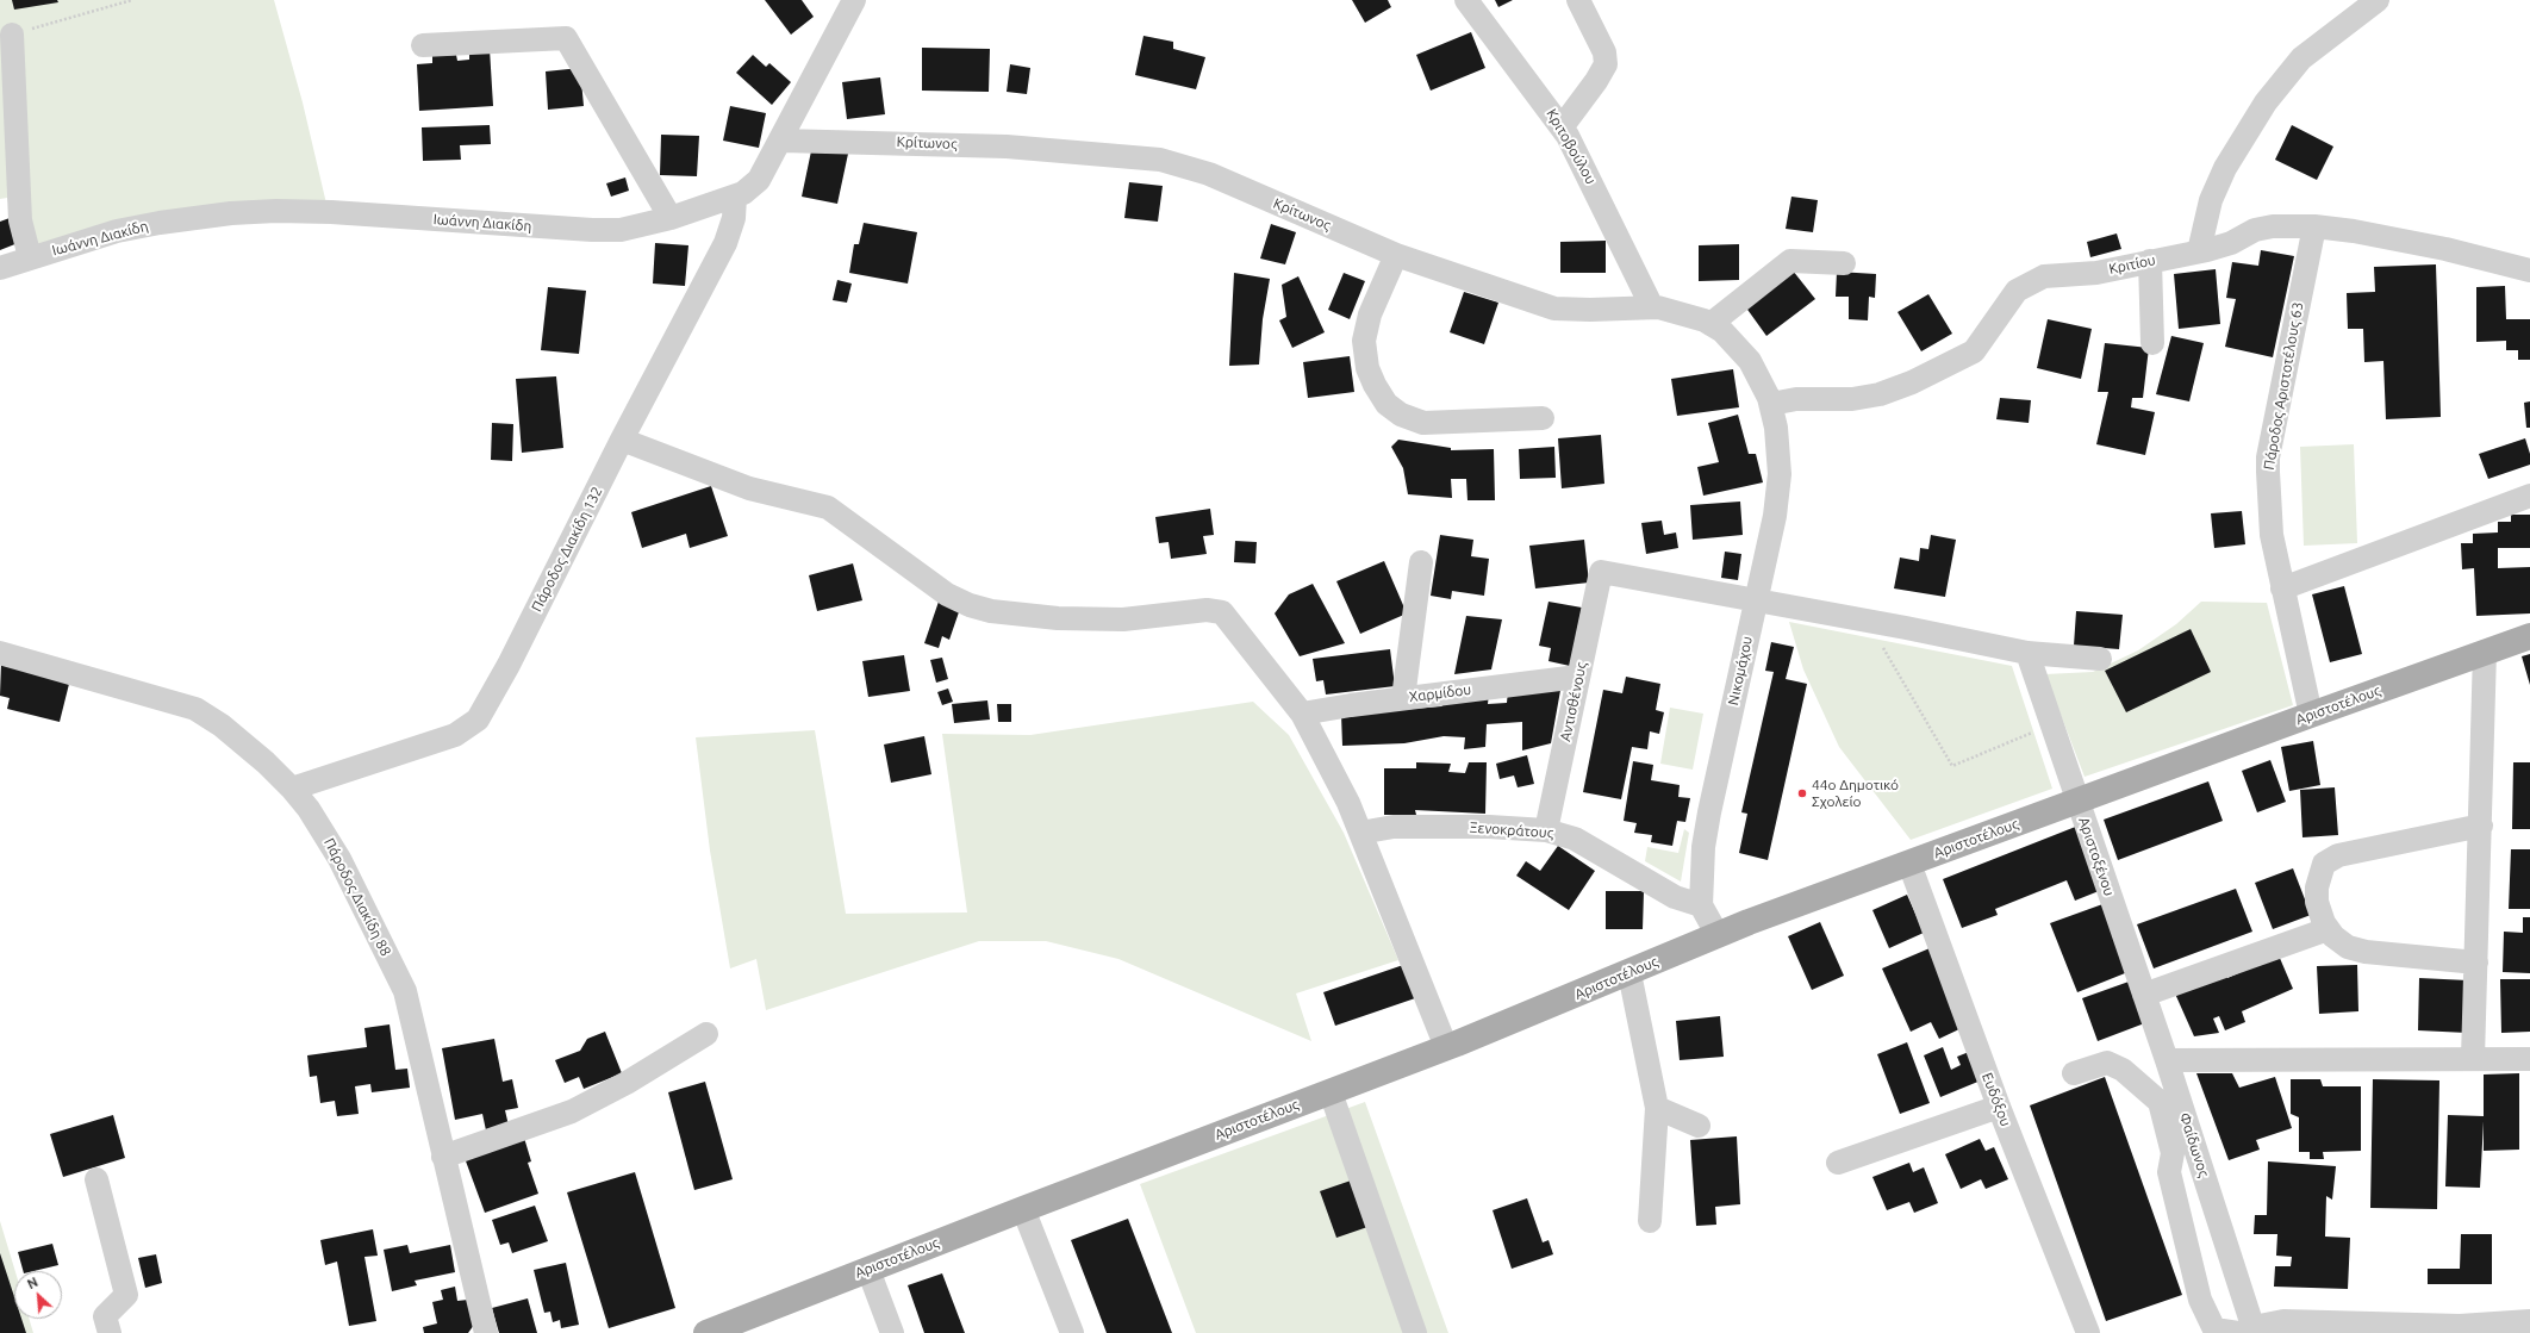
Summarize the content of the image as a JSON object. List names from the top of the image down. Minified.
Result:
{"streets":{"main road":["Αριστοτέλους"],"street":["Κρίτωνος","Κριτοβούλου","Ιωάννη Διακίδη","Κριτίου","Πάροδος Αριστοτέλους 63","Πάροδος Διακίδη 132","Νικομάχου","Χαρμίδου","Αντισθένους","Ξενοκράτους","Αριστοξένου","Πάροδος Διακίδη 88","Ευδόξου","Φαίδωνος"]},"crossings":[["Κρίτωνος","Κριτοβούλου"],["Κρίτωνος","Ιωάννη Διακίδη"],["Κρίτωνος","Κριτίου"],["Κρίτωνος","Νικομάχου"],["Ιωάννη Διακίδη","Πάροδος Διακίδη 132"],["Κριτίου","Πάροδος Αριστοτέλους 63"],["Κριτίου","Νικομάχου"],["Πάροδος Αριστοτέλους 63","Αριστοτέλους"],["Πάροδος Διακίδη 132","Πάροδος Διακίδη 88"],["Νικομάχου","Αντισθένους"],["Νικομάχου","Ξενοκράτους"],["Χαρμίδου","Αντισθένους"],["Αντισθένους","Ξενοκράτους"],["Αριστοτέλους","Αριστοξένου"],["Αριστοτέλους","Ευδόξου"],["Αριστοξένου","Φαίδωνος"]],"places":["44ο Δημοτικό Σχολείο"],"north":"top left"}
